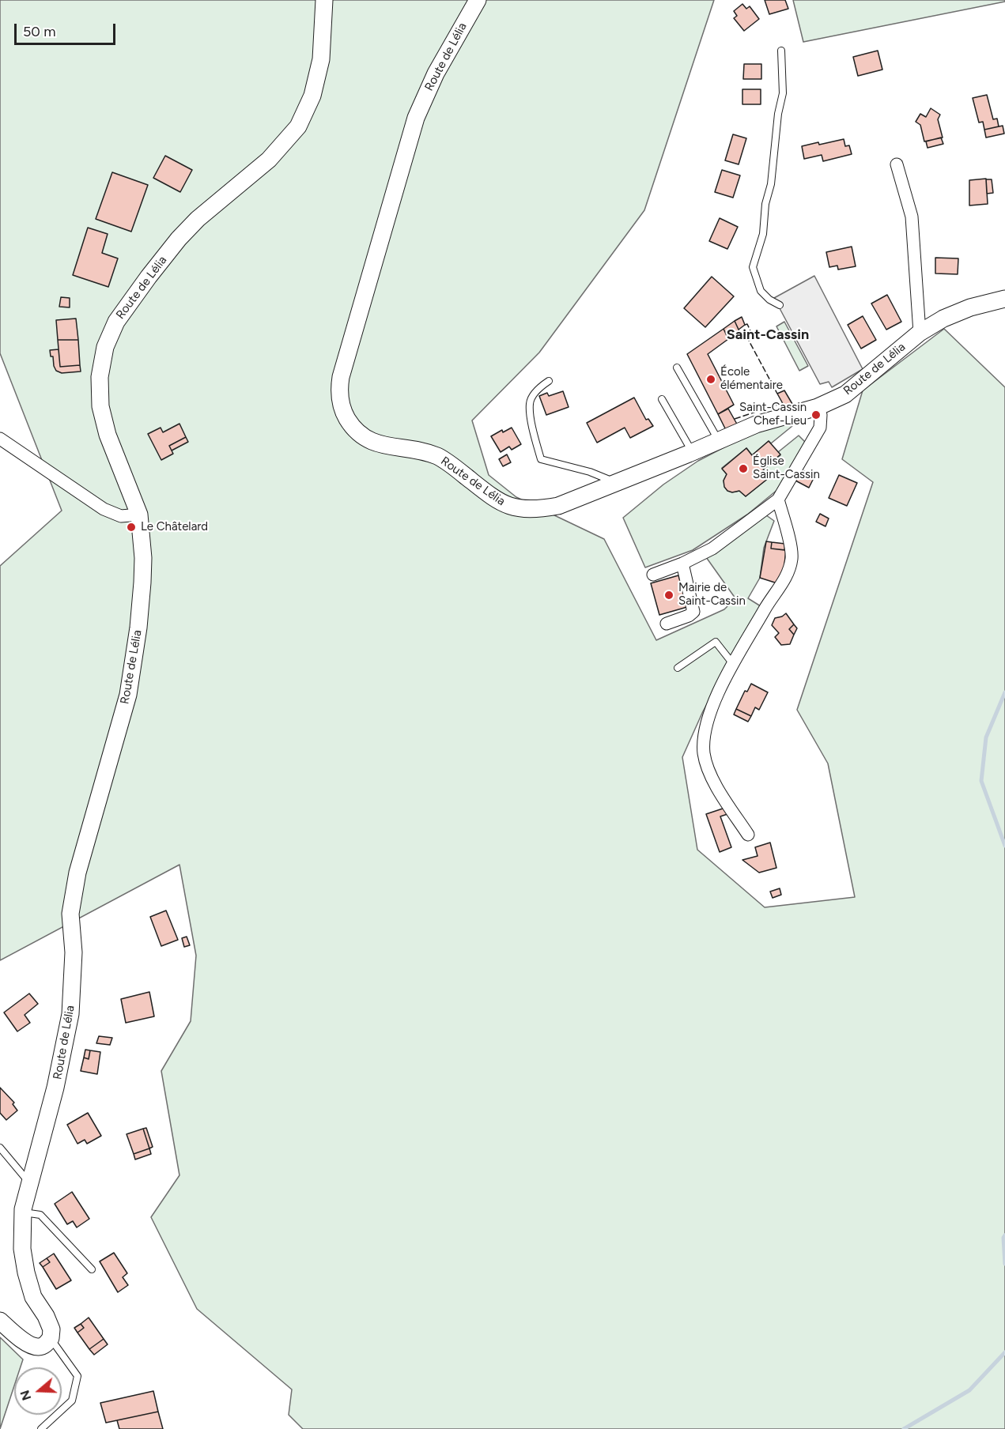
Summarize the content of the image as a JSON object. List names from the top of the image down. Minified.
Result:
{"streets":{"street":["Route de Lélia"]},"districts":["Saint-Cassin"],"places":["École élémentaire","Saint-Cassin Chef-Lieu","Église Saint-Cassin","Le Châtelard","Mairie de Saint-Cassin"],"scale_bar":"50 m","north":"left"}
